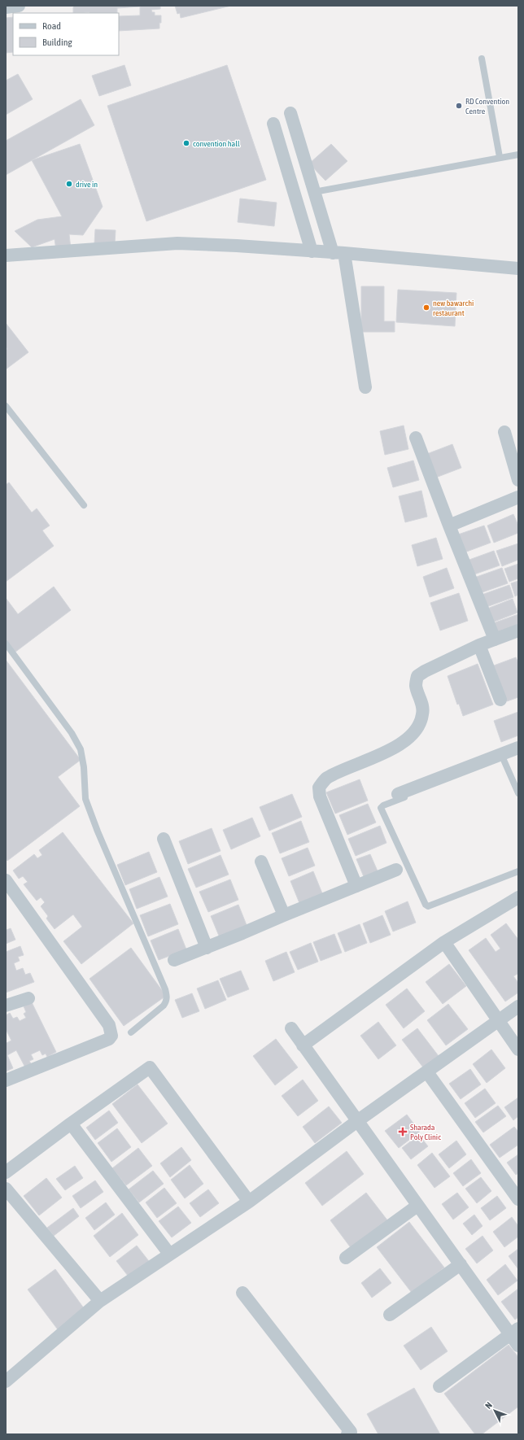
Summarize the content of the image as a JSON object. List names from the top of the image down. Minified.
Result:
{"places":{"other":["RD Convention Centre","convention hall","drive in","new bawarchi restaurant"],"health":["Sharada Poly Clinic"]},"legend":["Road","Building"],"north":"top left"}
